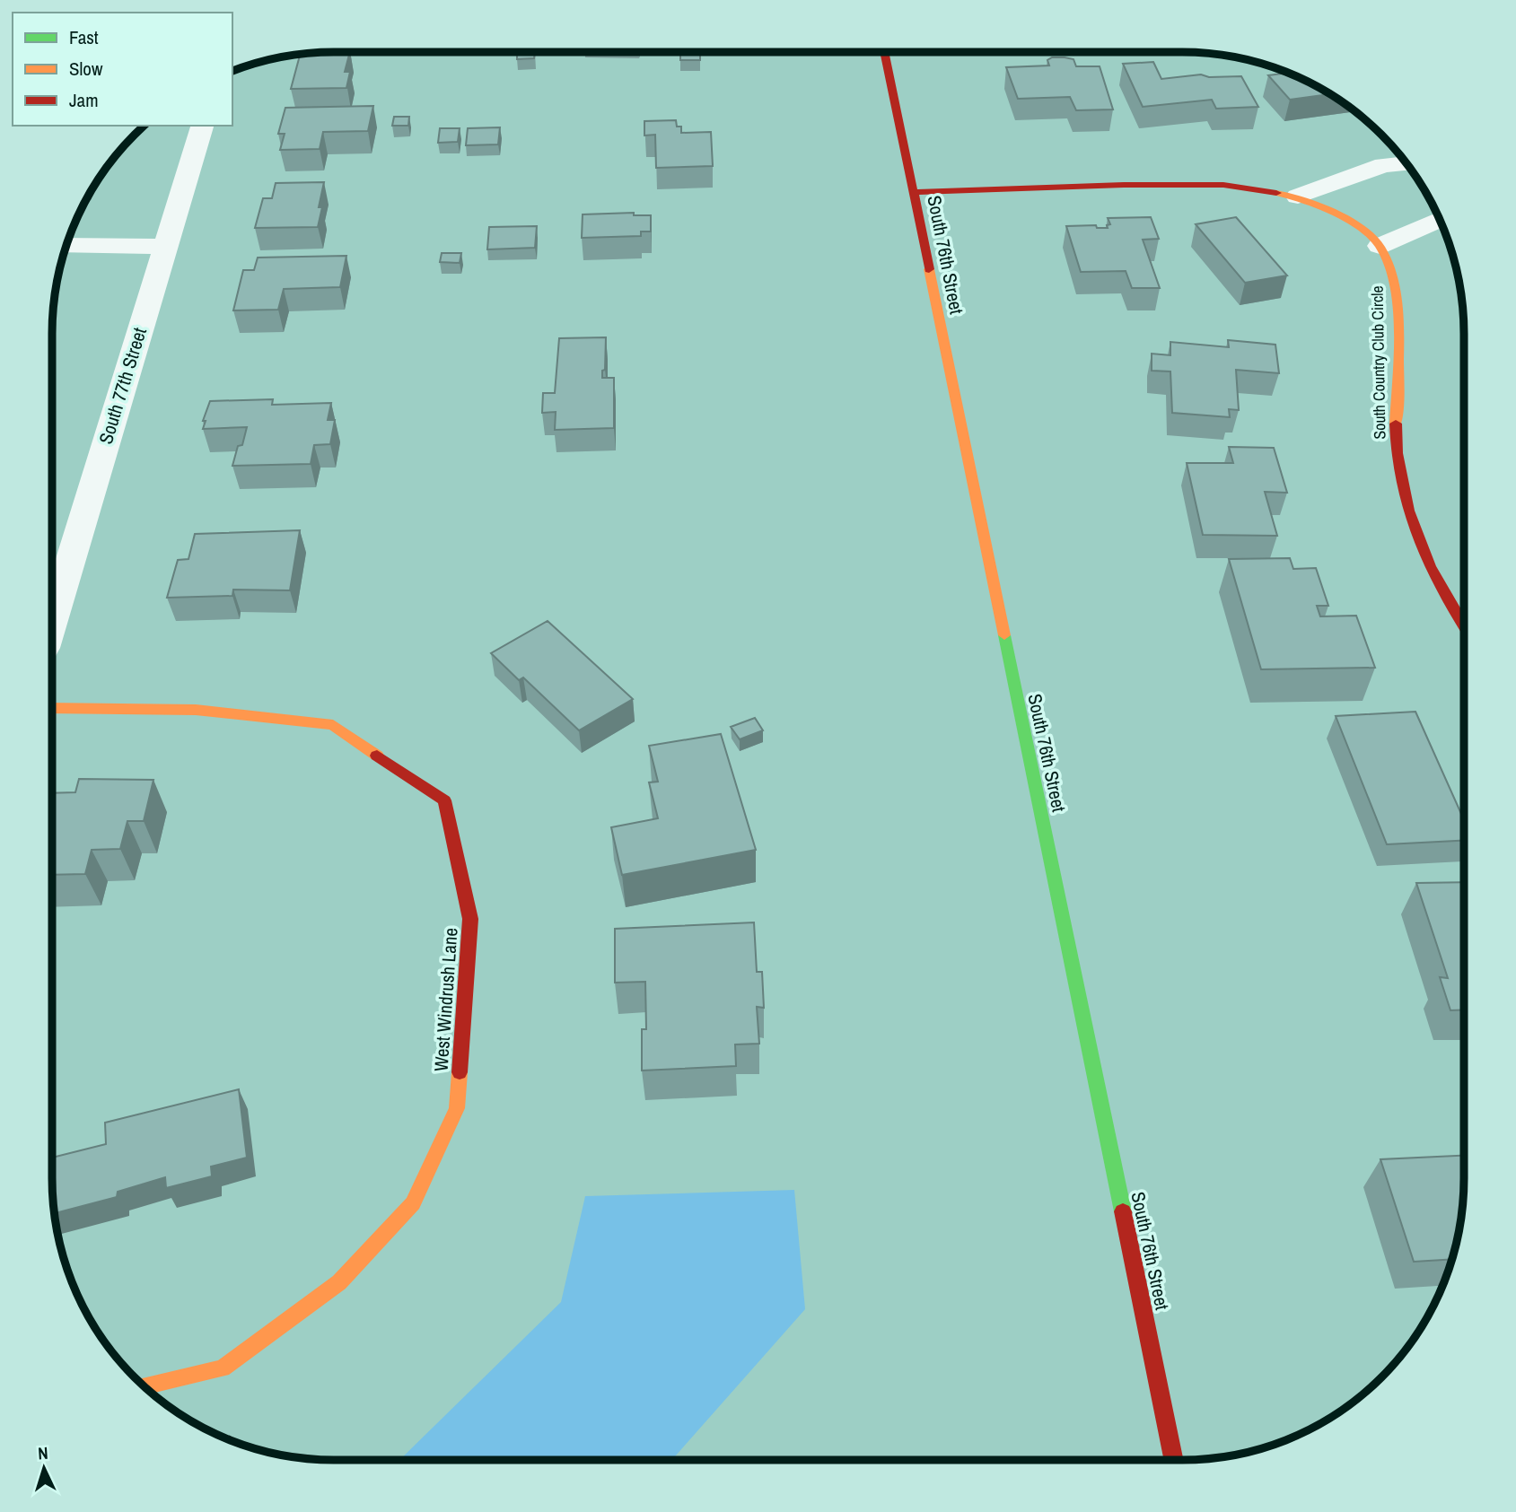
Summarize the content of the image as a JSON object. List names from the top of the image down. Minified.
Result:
{"streets":{"street":["South 76th Street","South Country Club Circle","South 77th Street","West Windrush Lane"]},"crossings":[["South 76th Street","South Country Club Circle"]],"legend":["Fast","Slow","Jam"],"north":"top"}
